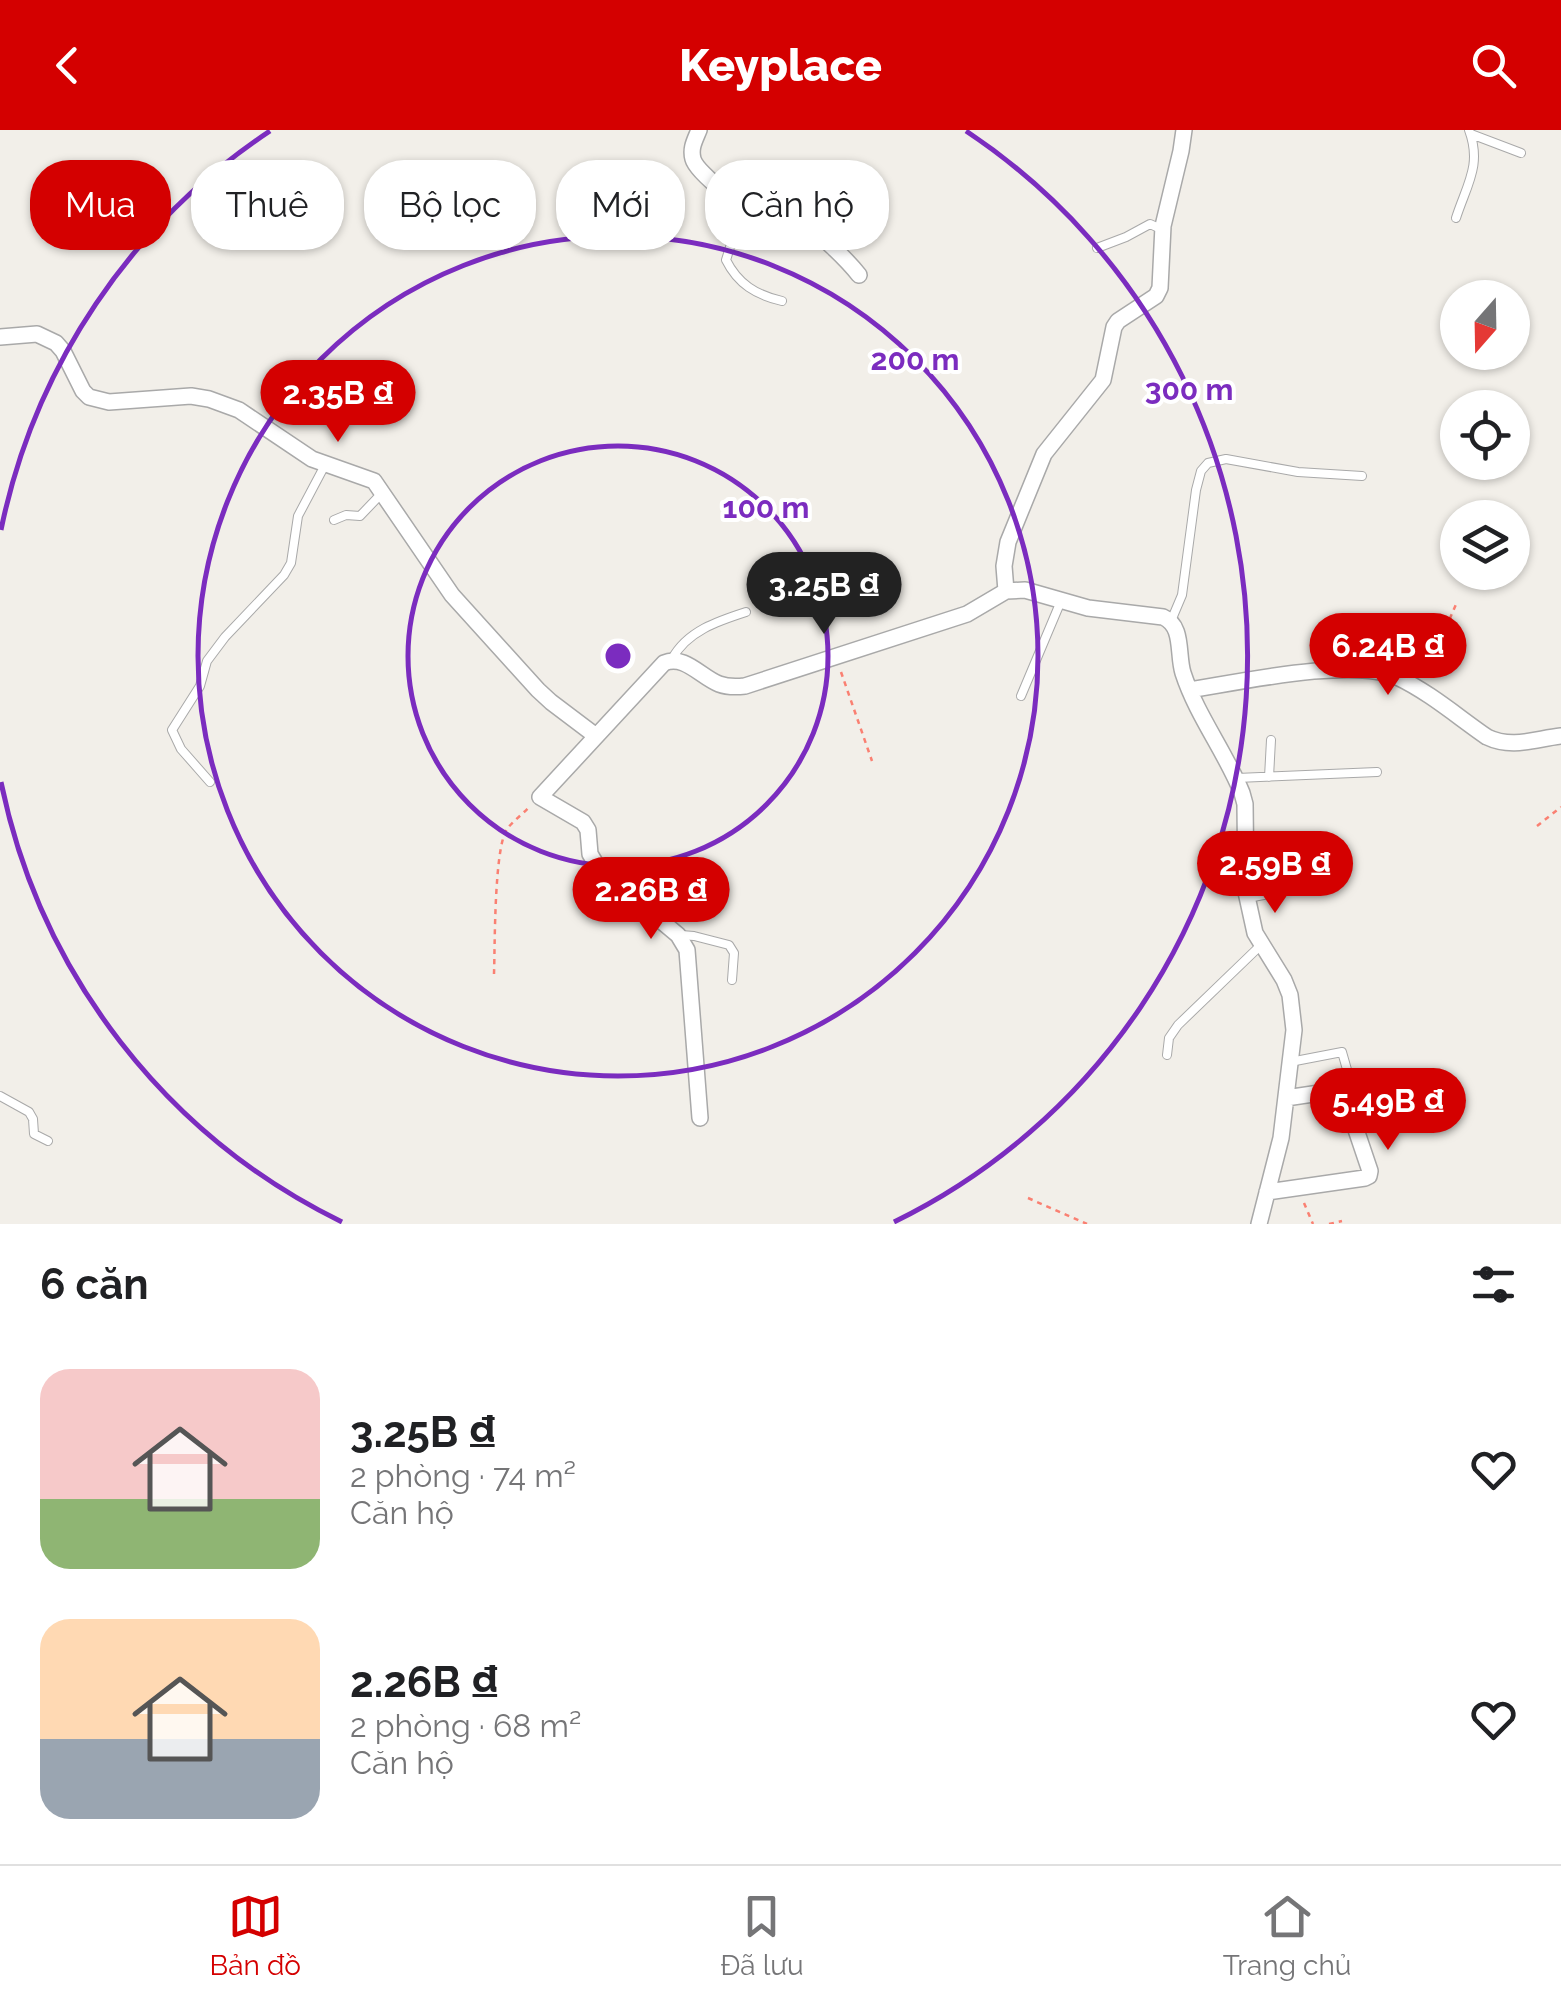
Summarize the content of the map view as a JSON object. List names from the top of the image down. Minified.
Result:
{"north":"bottom","page":{"header":"Keyplace","chip":["Mua","Thuê","Bộ lọc","Mới","Căn hộ"],"price":["2.35B ₫","3.25B ₫","6.24B ₫","2.59B ₫","2.26B ₫","5.49B ₫"],"heading":"6 căn","list":[{"name":"3.25B ₫","note":"2 phòng · 74 m² · Căn hộ"},{"name":"2.26B ₫","note":"2 phòng · 68 m² · Căn hộ"}],"tabs":["Bản đồ","Đã lưu","Trang chủ"]},"rings":["200 m","300 m","100 m"]}
